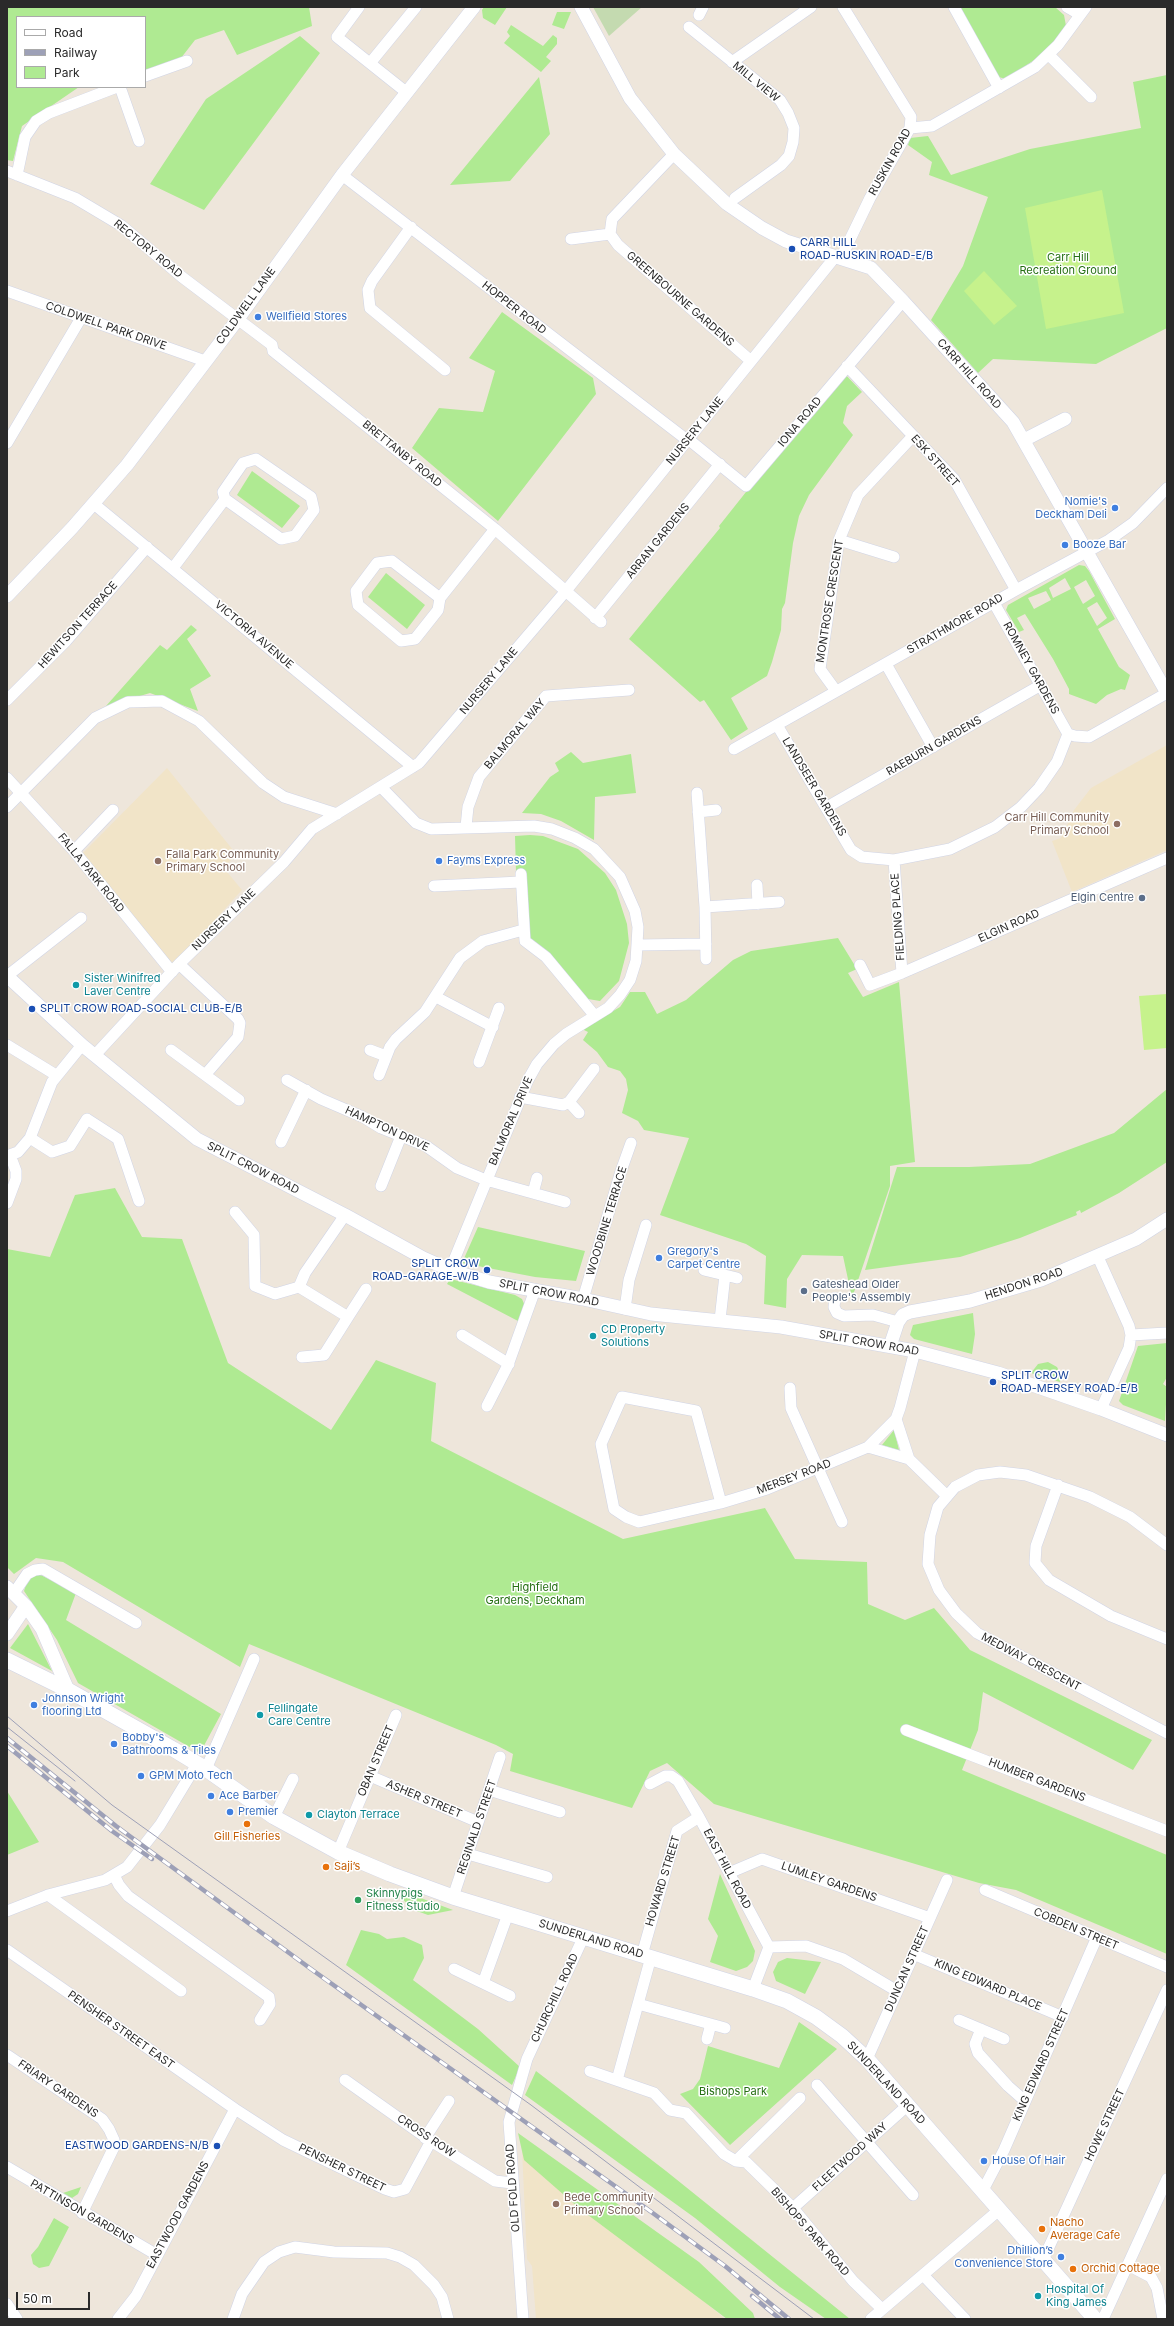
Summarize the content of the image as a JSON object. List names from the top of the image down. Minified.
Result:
{"streets":{"main road":["SUNDERLAND ROAD"],"street":["MILL VIEW","RUSKIN ROAD","RECTORY ROAD","GREENBOURNE GARDENS","COLDWELL LANE","HOPPER ROAD","COLDWELL PARK DRIVE","CARR HILL ROAD","IONA ROAD","NURSERY LANE","BRETTANBY ROAD","ESK STREET","ARRAN GARDENS","MONTROSE CRESCENT","STRATHMORE ROAD","HEWITSON TERRACE","VICTORIA AVENUE","ROMNEY GARDENS","BALMORAL WAY","RAEBURN GARDENS","LANDSEER GARDENS","FALLA PARK ROAD","FIELDING PLACE","ELGIN ROAD","BALMORAL DRIVE","HAMPTON DRIVE","SPLIT CROW ROAD","WOODBINE TERRACE","HENDON ROAD","MERSEY ROAD","MEDWAY CRESCENT","OBAN STREET","HUMBER GARDENS","ASHER STREET","REGINALD STREET","EAST HILL ROAD","HOWARD STREET","LUMLEY GARDENS","COBDEN STREET","DUNCAN STREET","KING EDWARD PLACE","CHURCHILL ROAD","PENSHER STREET EAST","KING EDWARD STREET","FRIARY GARDENS","HOWE STREET","CROSS ROW","FLEETWOOD WAY","PENSHER STREET","OLD FOLD ROAD","PATTINSON GARDENS","EASTWOOD GARDENS","BISHOPS PARK ROAD"]},"crossings":[["RUSKIN ROAD","CARR HILL ROAD"],["RUSKIN ROAD","NURSERY LANE"],["RECTORY ROAD","COLDWELL LANE"],["RECTORY ROAD","BRETTANBY ROAD"],["GREENBOURNE GARDENS","NURSERY LANE"],["COLDWELL LANE","HOPPER ROAD"],["COLDWELL LANE","COLDWELL PARK DRIVE"],["COLDWELL LANE","BRETTANBY ROAD"],["COLDWELL LANE","VICTORIA AVENUE"],["HOPPER ROAD","IONA ROAD"],["HOPPER ROAD","NURSERY LANE"],["CARR HILL ROAD","IONA ROAD"],["CARR HILL ROAD","NURSERY LANE"],["CARR HILL ROAD","STRATHMORE ROAD"],["IONA ROAD","NURSERY LANE"],["IONA ROAD","ESK STREET"],["IONA ROAD","ARRAN GARDENS"],["NURSERY LANE","BRETTANBY ROAD"],["NURSERY LANE","VICTORIA AVENUE"],["NURSERY LANE","FALLA PARK ROAD"],["NURSERY LANE","BALMORAL DRIVE"],["NURSERY LANE","SPLIT CROW ROAD"],["BRETTANBY ROAD","ARRAN GARDENS"],["ESK STREET","MONTROSE CRESCENT"],["ESK STREET","STRATHMORE ROAD"],["MONTROSE CRESCENT","STRATHMORE ROAD"],["STRATHMORE ROAD","ROMNEY GARDENS"],["STRATHMORE ROAD","LANDSEER GARDENS"],["HEWITSON TERRACE","VICTORIA AVENUE"],["ROMNEY GARDENS","RAEBURN GARDENS"],["BALMORAL WAY","BALMORAL DRIVE"],["RAEBURN GARDENS","LANDSEER GARDENS"],["LANDSEER GARDENS","FIELDING PLACE"],["FIELDING PLACE","ELGIN ROAD"],["BALMORAL DRIVE","HAMPTON DRIVE"],["BALMORAL DRIVE","SPLIT CROW ROAD"],["SPLIT CROW ROAD","WOODBINE TERRACE"],["SPLIT CROW ROAD","MERSEY ROAD"],["OBAN STREET","ASHER STREET"],["OBAN STREET","SUNDERLAND ROAD"],["ASHER STREET","REGINALD STREET"],["REGINALD STREET","SUNDERLAND ROAD"],["EAST HILL ROAD","HOWARD STREET"],["EAST HILL ROAD","LUMLEY GARDENS"],["HOWARD STREET","SUNDERLAND ROAD"],["HOWARD STREET","BISHOPS PARK ROAD"],["LUMLEY GARDENS","DUNCAN STREET"],["COBDEN STREET","KING EDWARD STREET"],["SUNDERLAND ROAD","DUNCAN STREET"],["SUNDERLAND ROAD","CHURCHILL ROAD"],["SUNDERLAND ROAD","KING EDWARD STREET"],["SUNDERLAND ROAD","HOWE STREET"],["SUNDERLAND ROAD","FLEETWOOD WAY"],["DUNCAN STREET","KING EDWARD PLACE"],["KING EDWARD PLACE","KING EDWARD STREET"],["CHURCHILL ROAD","OLD FOLD ROAD"],["PENSHER STREET EAST","PENSHER STREET"],["PENSHER STREET EAST","EASTWOOD GARDENS"],["FRIARY GARDENS","PATTINSON GARDENS"],["CROSS ROW","PENSHER STREET"],["CROSS ROW","OLD FOLD ROAD"],["FLEETWOOD WAY","BISHOPS PARK ROAD"],["PENSHER STREET","EASTWOOD GARDENS"],["PATTINSON GARDENS","EASTWOOD GARDENS"]],"parks":["Carr Hill Recreation Ground","Highfield Gardens, Deckham","Bishops Park"],"places":["CARR HILL ROAD-RUSKIN ROAD-E/B","Wellfield Stores","Nomie's Deckham Deli","Booze Bar","Carr Hill Community Primary School","Falla Park Community Primary School","Fayms Express","Elgin Centre","Sister Winifred Laver Centre","SPLIT CROW ROAD-SOCIAL CLUB-E/B","Gregory's Carpet Centre","SPLIT CROW ROAD-GARAGE-W/B","Gateshead Older People's Assembly","CD Property Solutions","SPLIT CROW ROAD-MERSEY ROAD-E/B","Johnson Wright flooring Ltd","Fellingate Care Centre","Bobby's Bathrooms & Tiles","GPM Moto Tech","Ace Barber","Premier","Clayton Terrace","Gill Fisheries","Saji’s","Skinnypigs Fitness Studio","EASTWOOD GARDENS-N/B","House Of Hair","Bede Community Primary School","Nacho Average Cafe","Dhillion’s Convenience Store","Orchid Cottage","Hospital Of King James"],"legend":["Road","Railway","Park"],"scale_bar":"50 m"}
